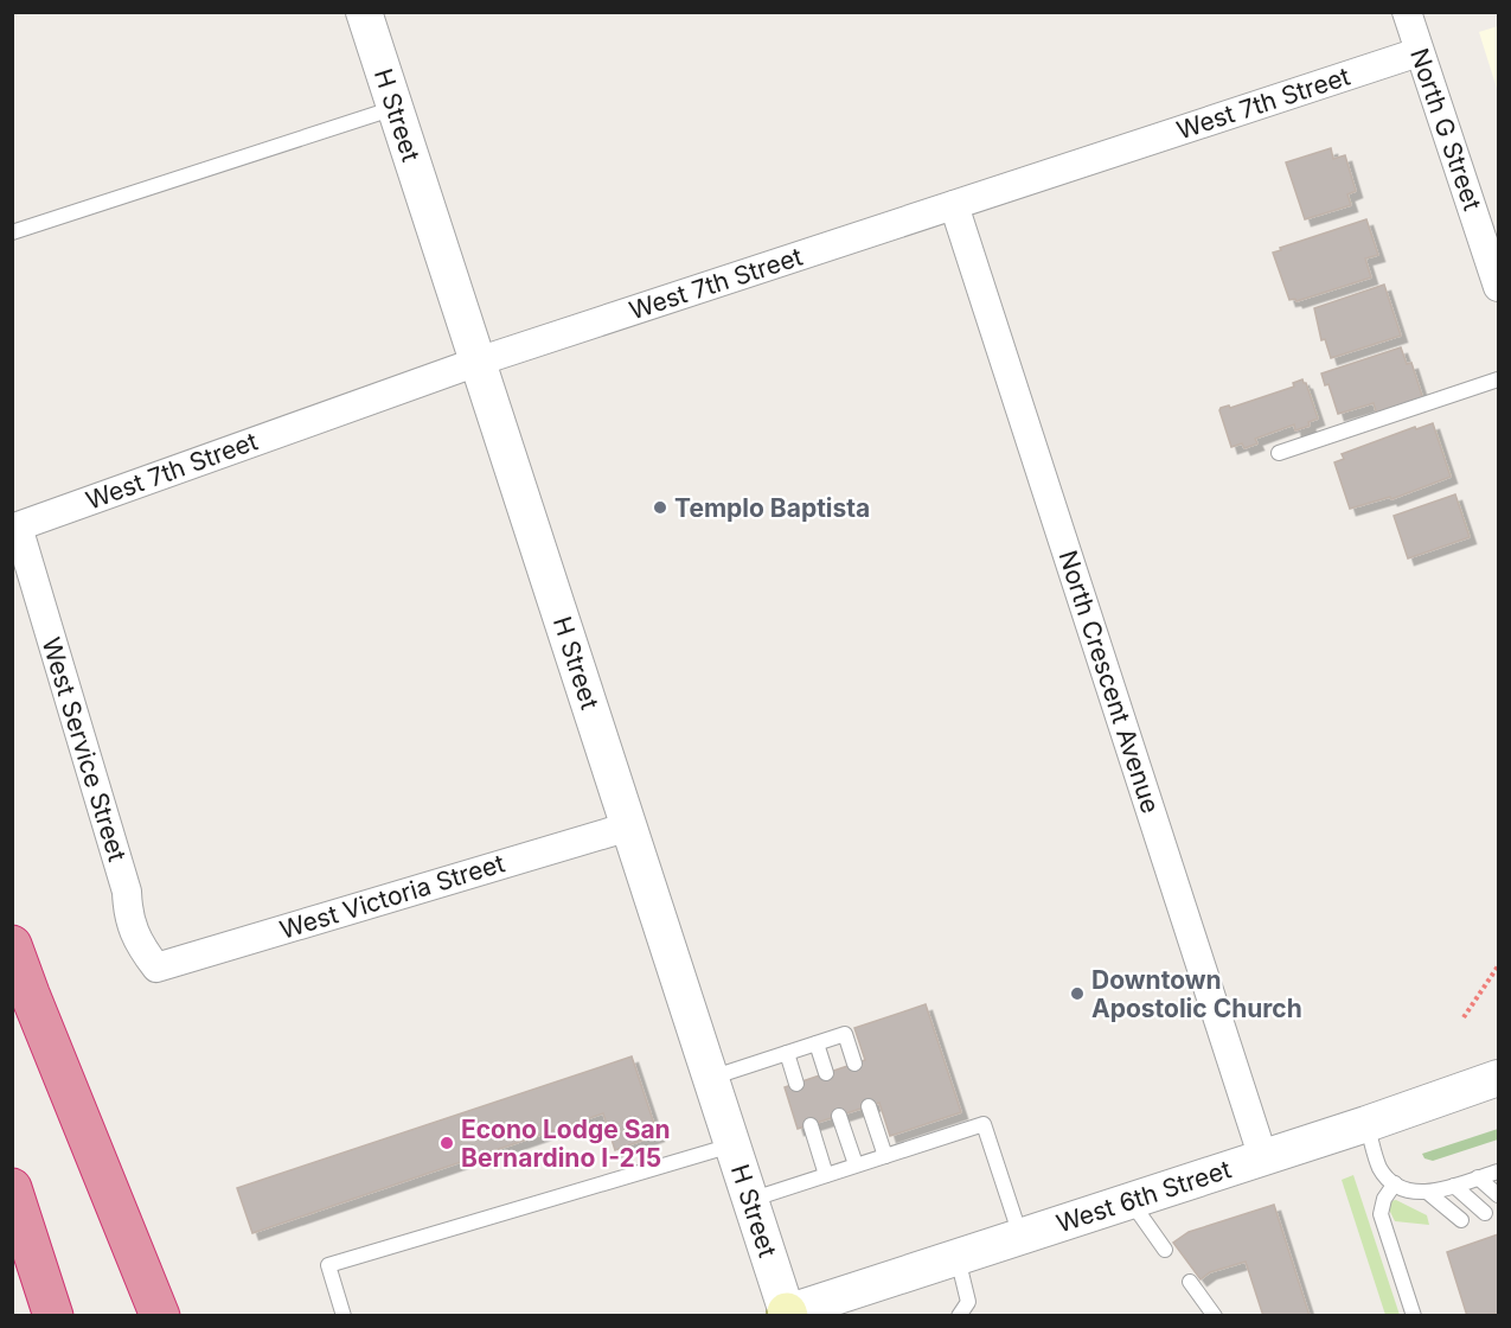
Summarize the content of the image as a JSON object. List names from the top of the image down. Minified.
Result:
{"streets":{"street":["West 7th Street","H Street","North G Street","North Crescent Avenue","West Service Street","West Victoria Street","West 6th Street"]},"crossings":[["West 7th Street","H Street"],["West 7th Street","North G Street"],["West 7th Street","North Crescent Avenue"],["West 7th Street","West Service Street"],["H Street","West Victoria Street"],["H Street","West 6th Street"],["North Crescent Avenue","West 6th Street"],["West Service Street","West Victoria Street"]],"places":["Templo Baptista","Downtown Apostolic Church","Econo Lodge San Bernardino I-215"]}
